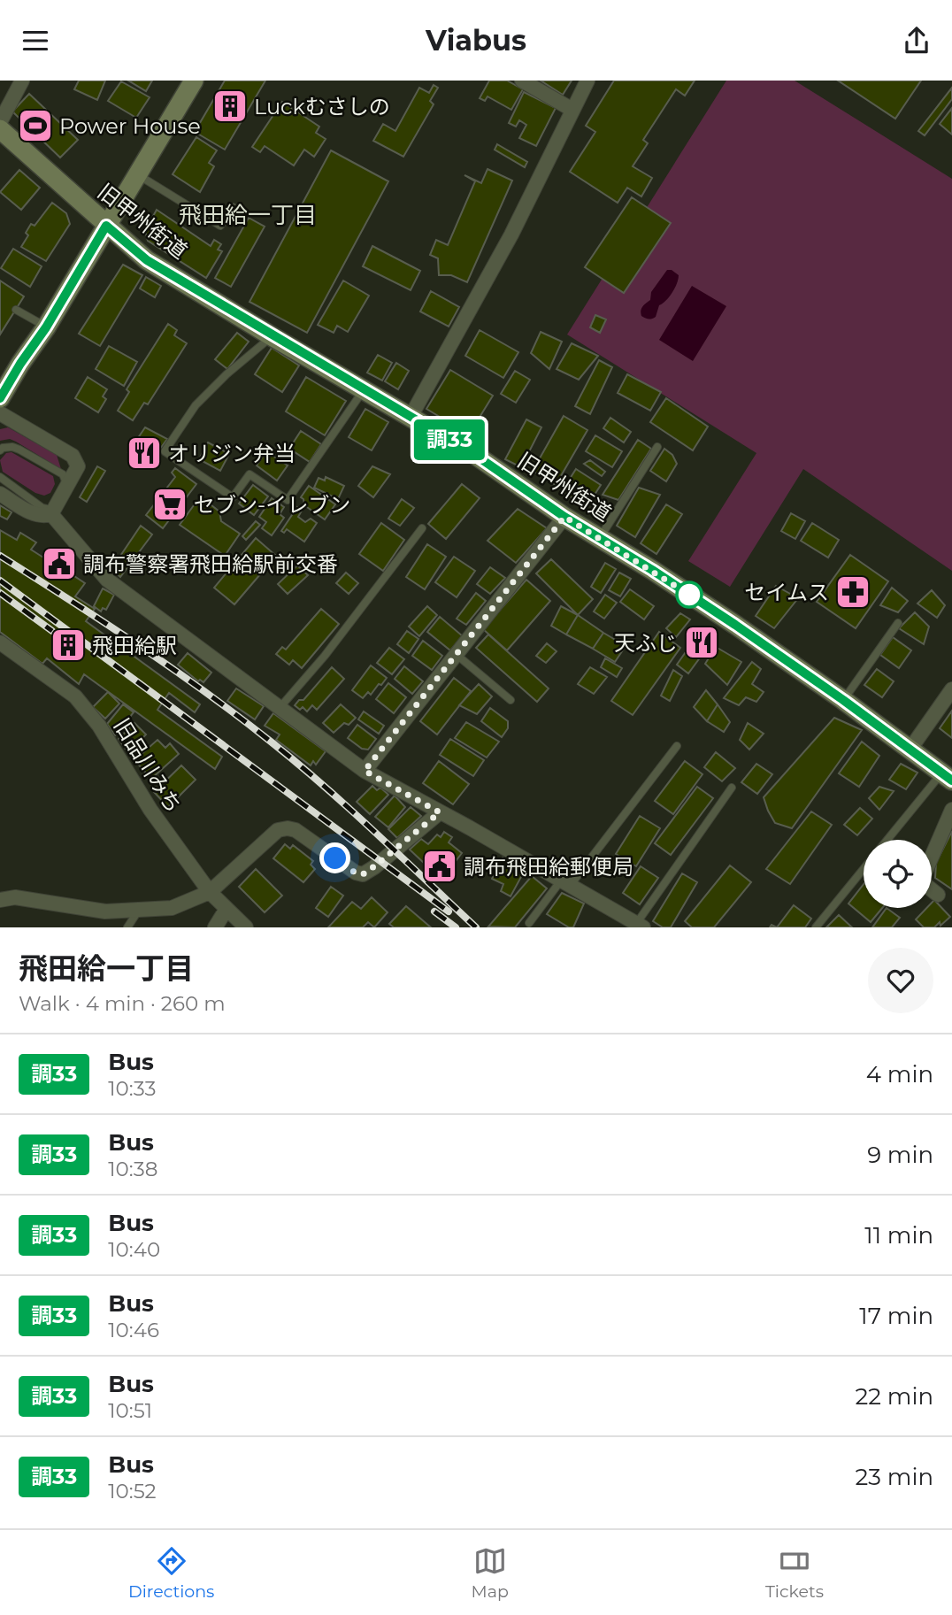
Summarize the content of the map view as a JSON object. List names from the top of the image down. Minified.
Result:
{"streets":{"main road":["旧甲州街道"],"street":["旧品川みち"]},"districts":["飛田給一丁目"],"places":{"building":["Luckむさしの","飛田給駅"],"sports":["Power House"],"restaurant":["オリジン弁当","天ふじ"],"supermarket":["セブン-イレブン"],"public building":["調布警察署飛田給駅前交番","調布飛田給郵便局"],"pharmacy":["セイムス"]},"lines":["bus line 調33"],"page":{"header":"Viabus","on_map":"調33","heading":["飛田給一丁目","Walk · 4 min · 260 m"],"list":[{"mark":"調33","name":"Bus","note":"10:33","value":"4 min"},{"mark":"調33","name":"Bus","note":"10:38","value":"9 min"},{"mark":"調33","name":"Bus","note":"10:40","value":"11 min"},{"mark":"調33","name":"Bus","note":"10:46","value":"17 min"},{"mark":"調33","name":"Bus","note":"10:51","value":"22 min"},{"mark":"調33","name":"Bus","note":"10:52","value":"23 min"}],"tabs":["Directions","Map","Tickets"]}}
